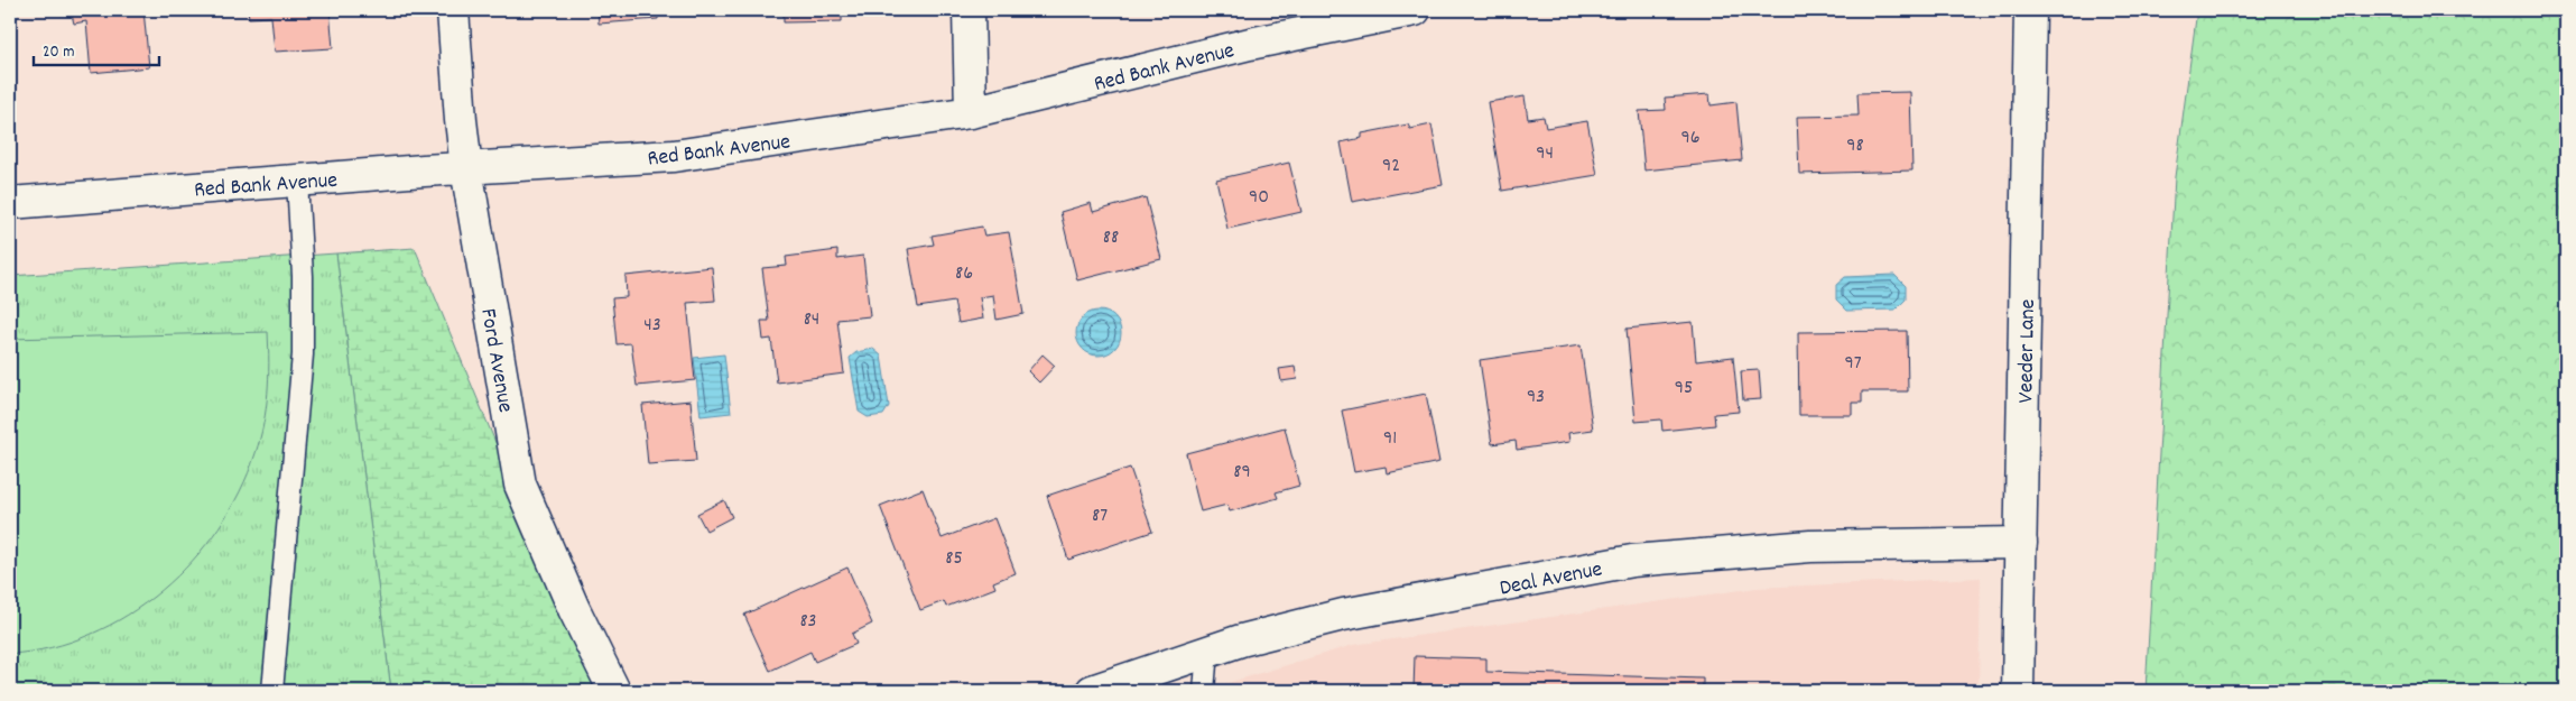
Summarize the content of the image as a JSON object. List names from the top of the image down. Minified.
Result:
{"streets":{"street":["Red Bank Avenue","Veeder Lane","Ford Avenue","Deal Avenue"]},"crossings":[["Red Bank Avenue","Ford Avenue"],["Veeder Lane","Deal Avenue"]],"house_numbers":["96","98","94","92","90","88","86","84","43","97","95","93","91","89","87","85","83"],"scale_bar":"20 m"}
